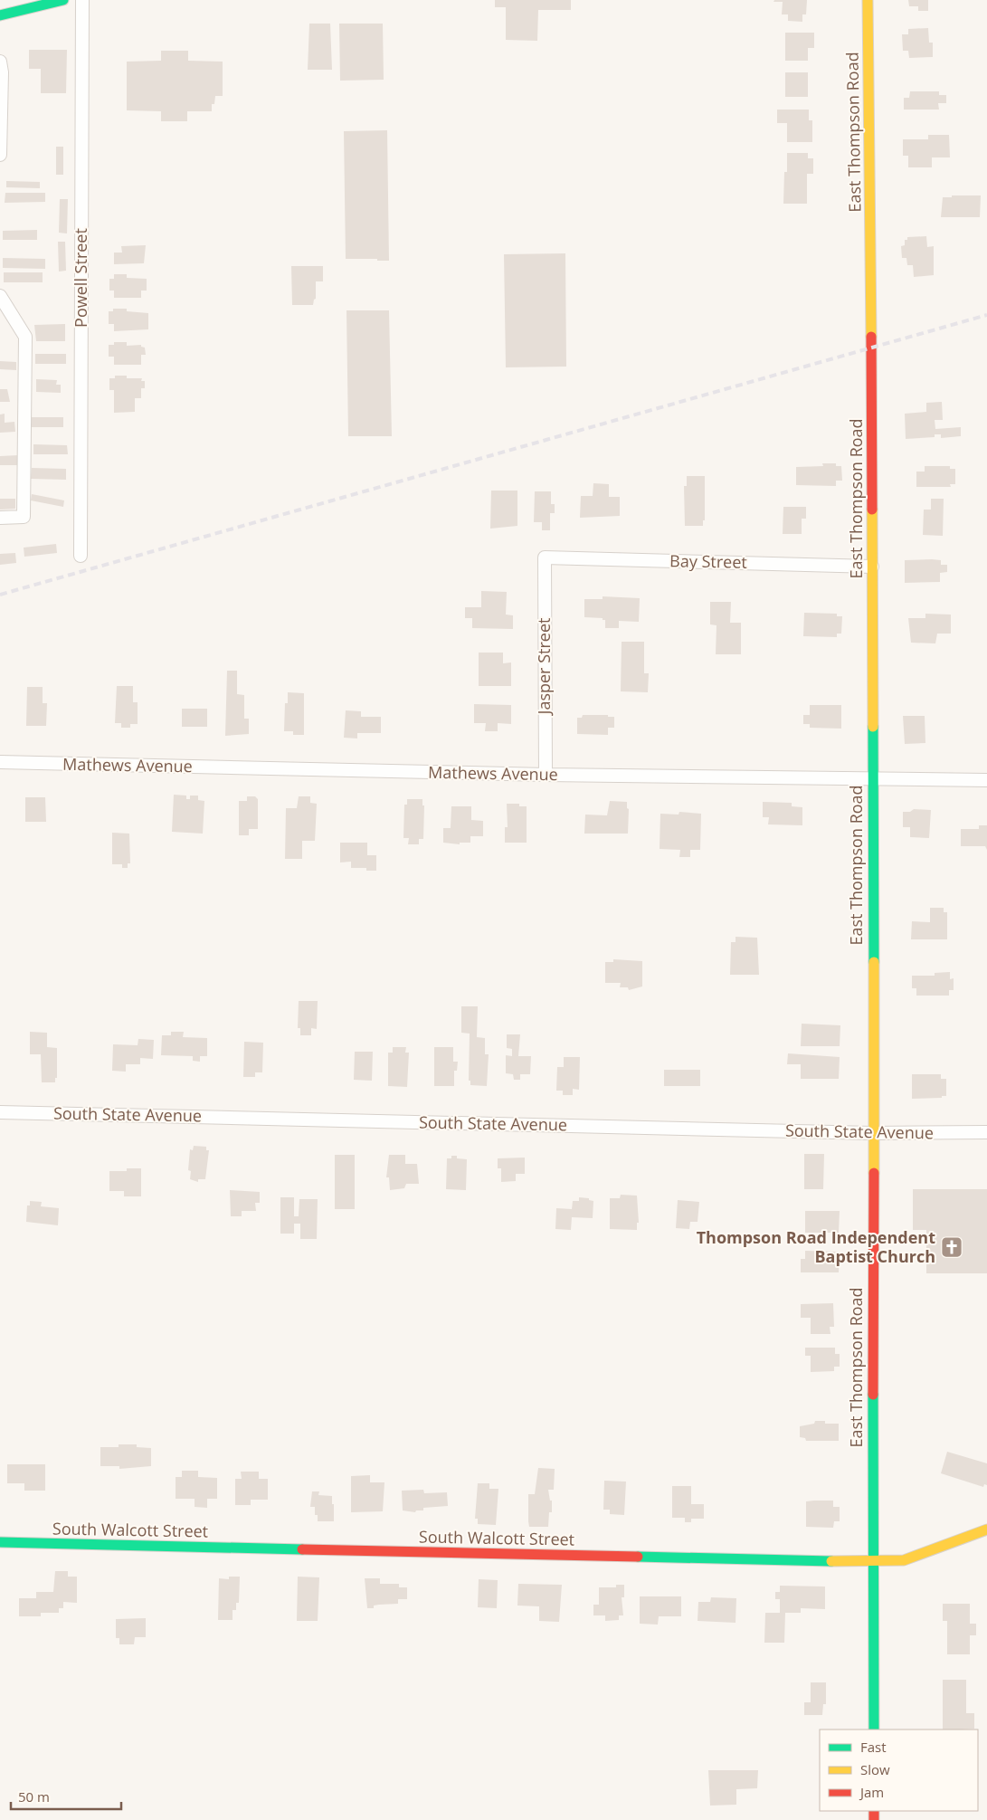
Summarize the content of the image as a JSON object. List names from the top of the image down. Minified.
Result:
{"streets":{"main road":["East Thompson Road","South Walcott Street"],"street":["Powell Street","Bay Street","Jasper Street","Mathews Avenue","South State Avenue"]},"crossings":[["East Thompson Road","Bay Street"],["East Thompson Road","Mathews Avenue"],["East Thompson Road","South State Avenue"],["East Thompson Road","South Walcott Street"],["Bay Street","Jasper Street"],["Jasper Street","Mathews Avenue"]],"places":{"church":["Thompson Road Independent Baptist Church"]},"legend":["Fast","Slow","Jam"],"scale_bar":"50 m"}
